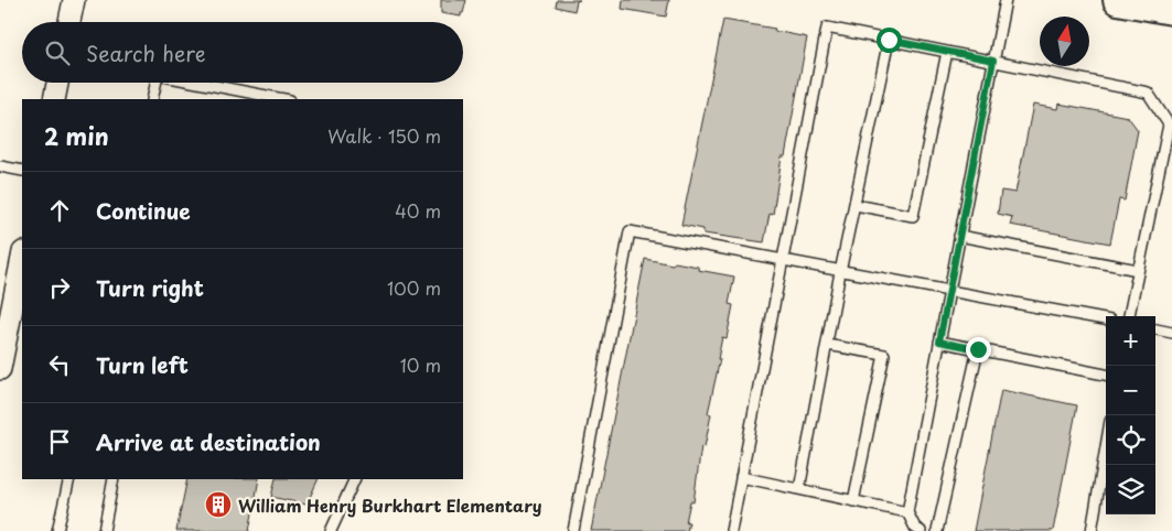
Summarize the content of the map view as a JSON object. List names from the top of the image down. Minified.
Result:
{"places":{"building":["William Henry Burkhart Elementary"]},"north":"top","page":{"search":"Search here","heading":["2 min","Walk · 150 m"],"list":[["Continue","40 m"],["Turn right","100 m"],["Turn left","10 m"],"Arrive at destination"],"map_buttons":["+","−"]}}
